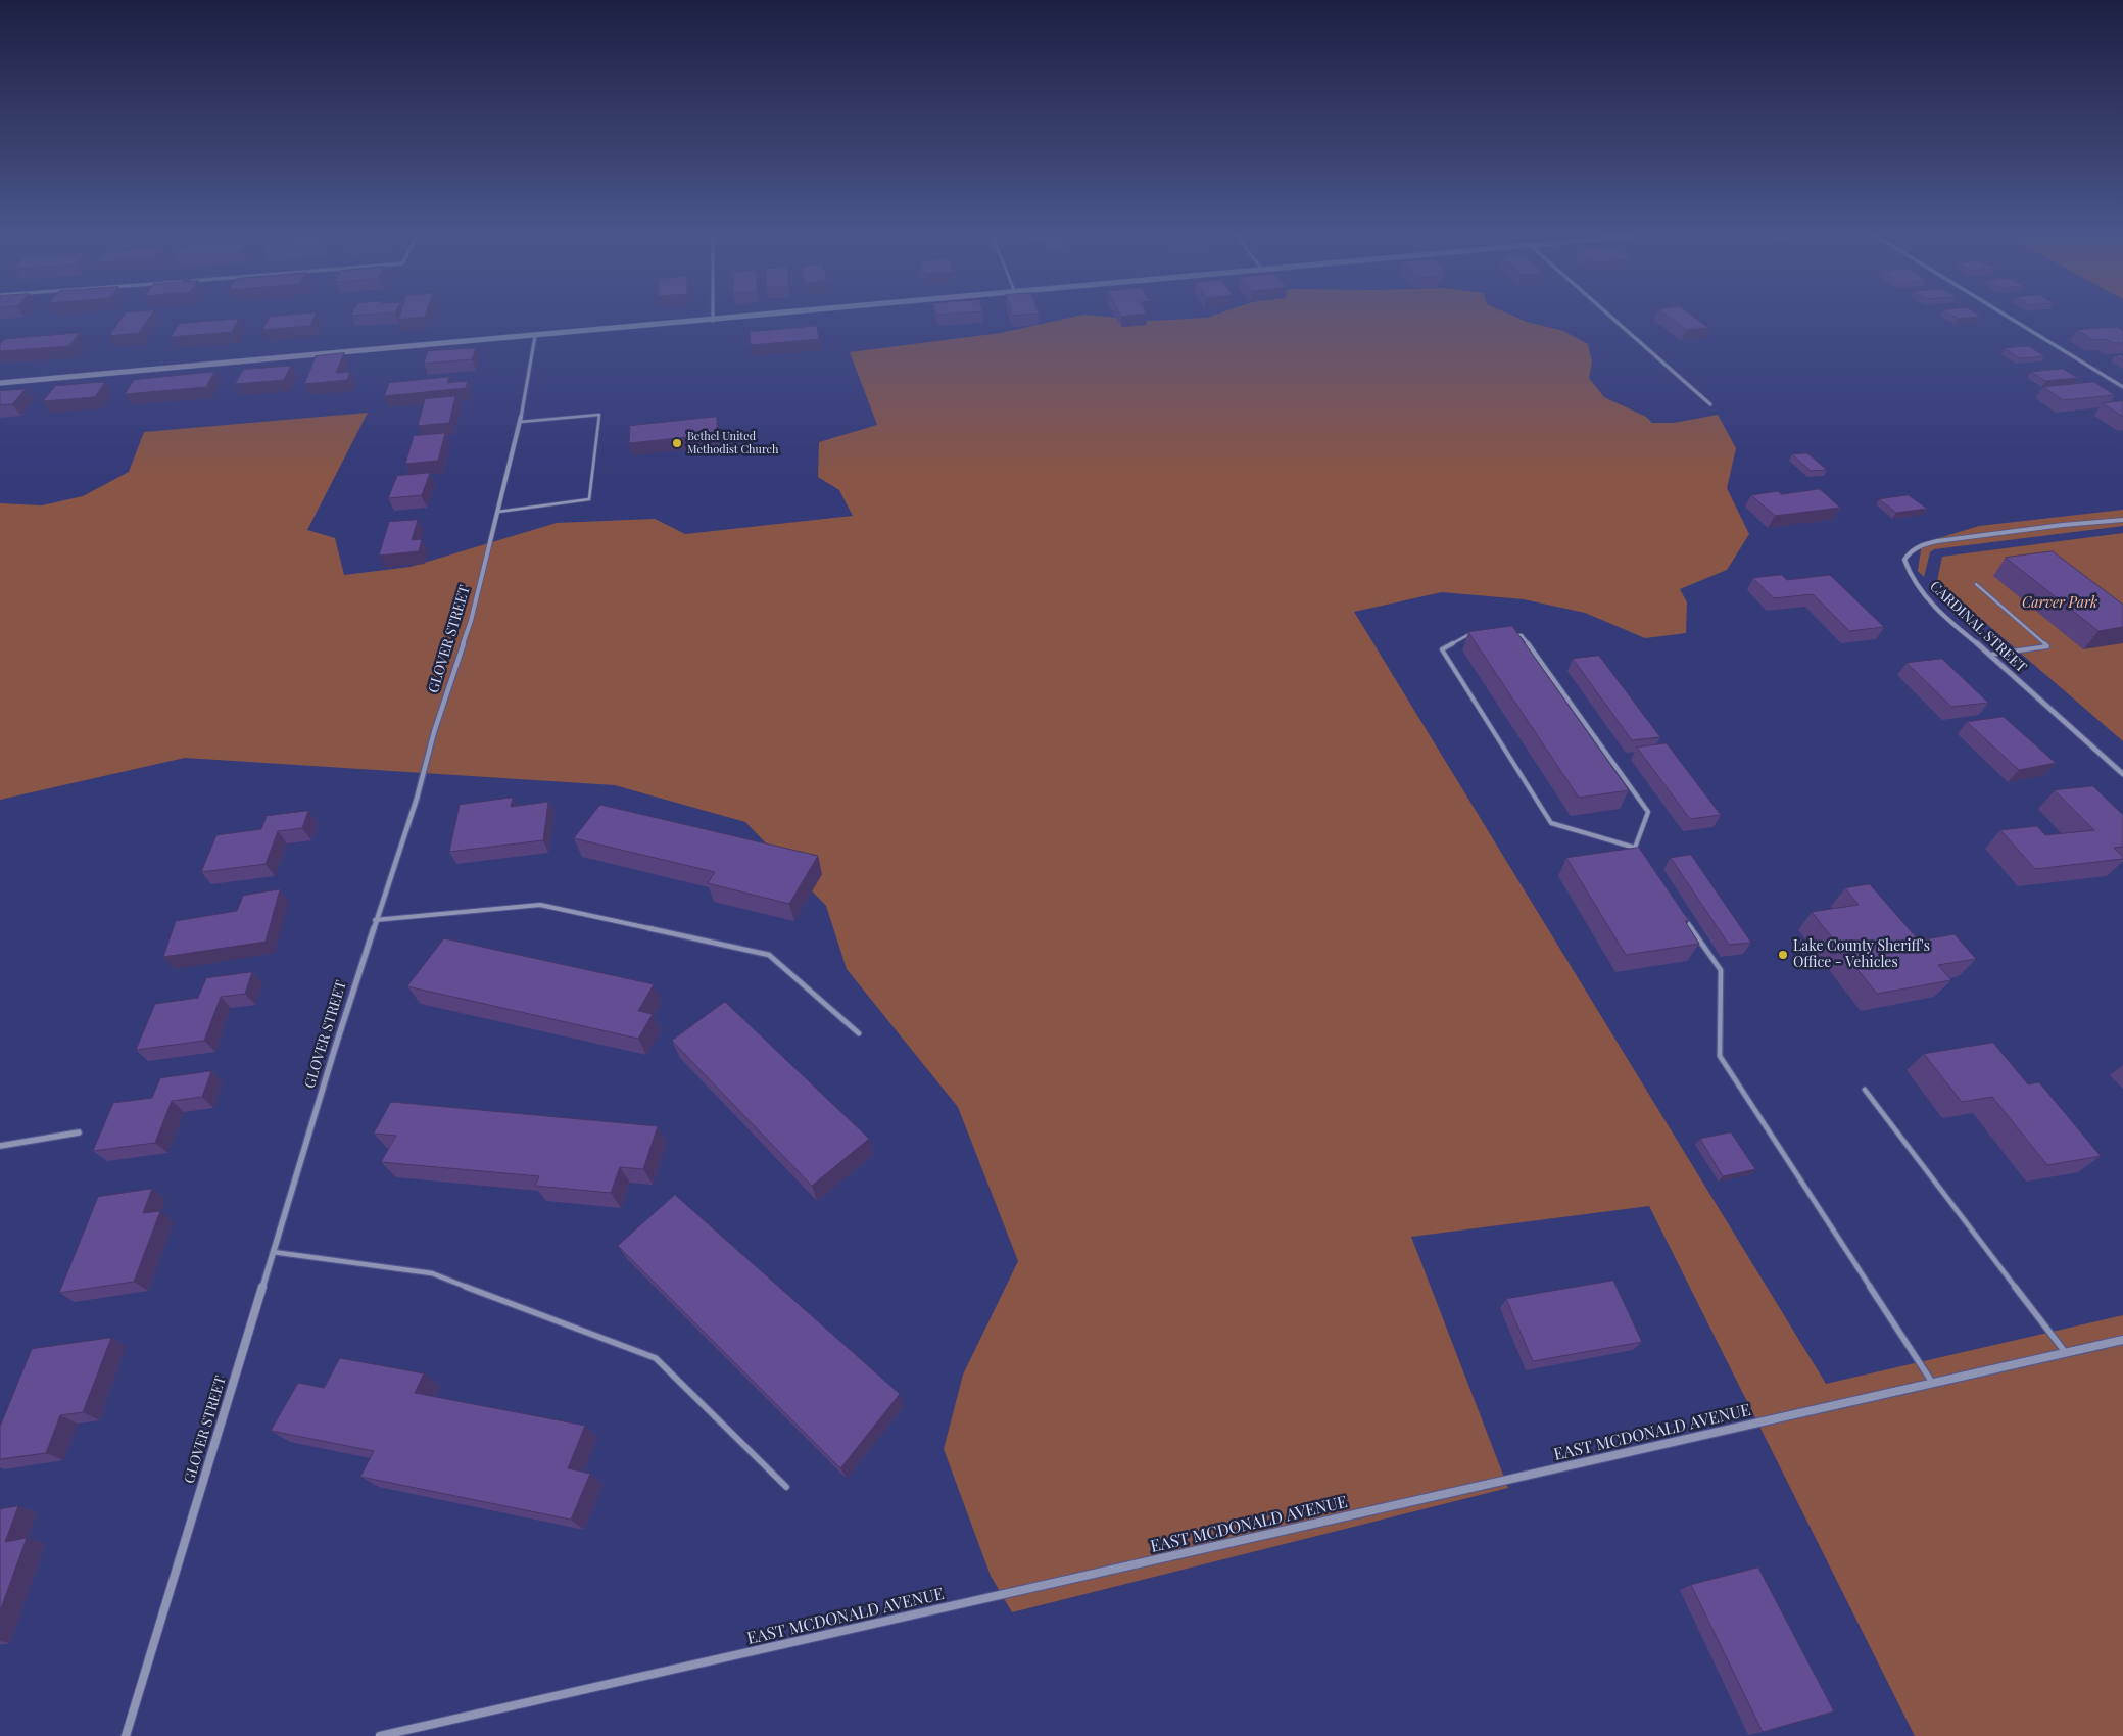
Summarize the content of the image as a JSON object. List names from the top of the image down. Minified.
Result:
{"streets":{"street":["CARDINAL STREET","GLOVER STREET","EAST MCDONALD AVENUE"]},"parks":["Carver Park"],"places":["Bethel United Methodist Church","Lake County Sheriff's Office - Vehicles"]}
